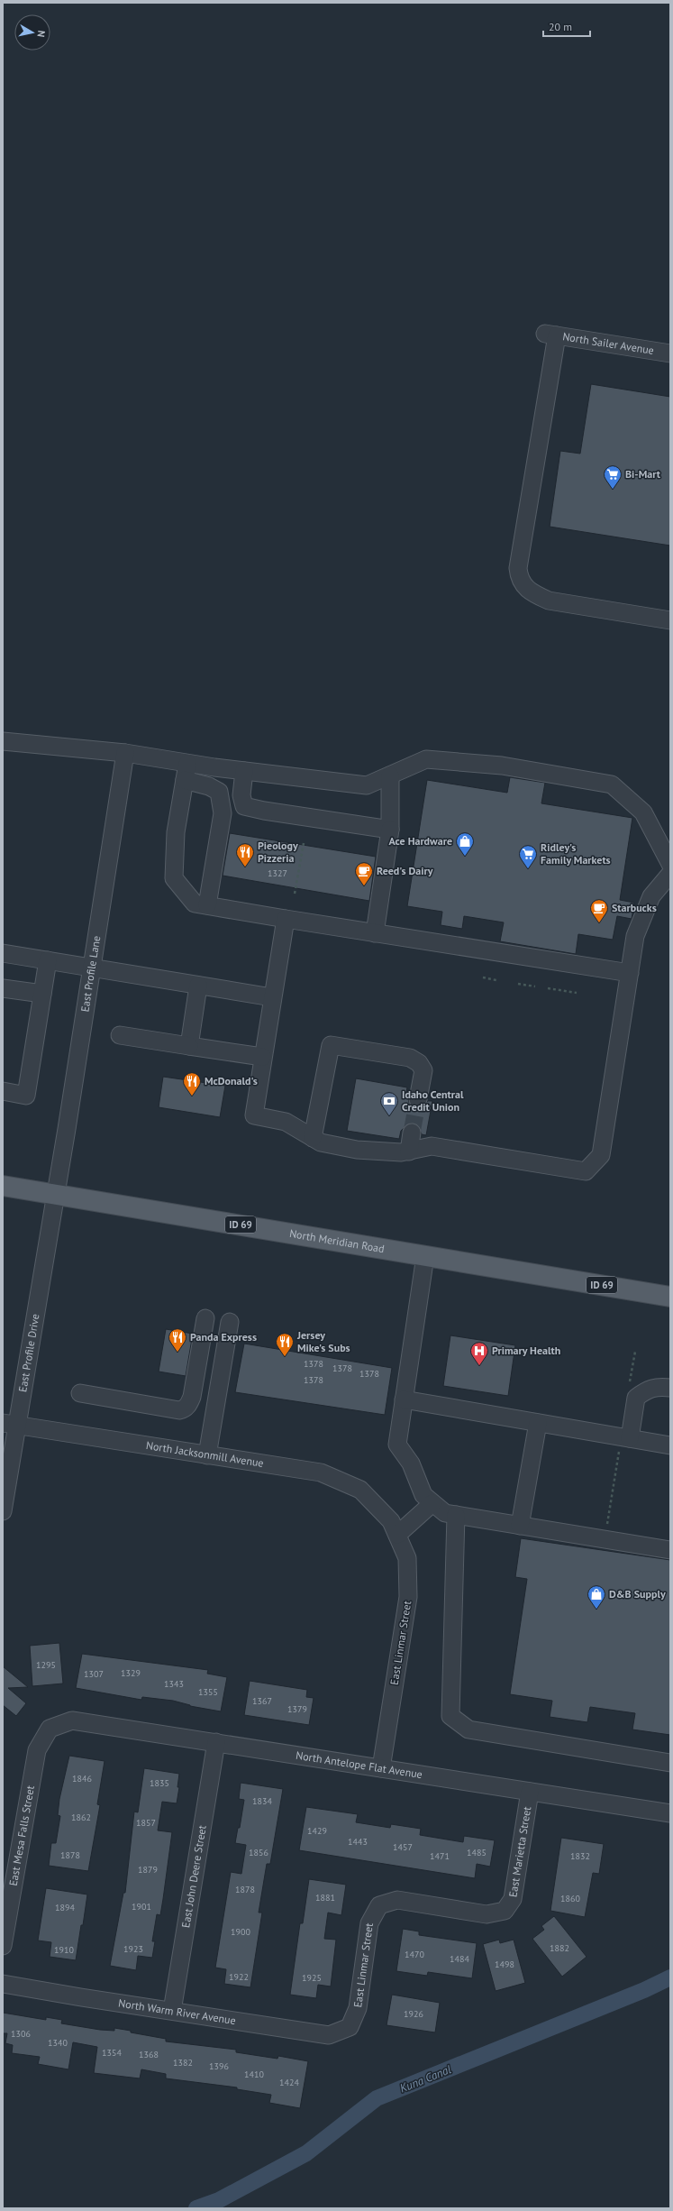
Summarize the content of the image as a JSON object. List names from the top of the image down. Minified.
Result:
{"streets":{"main road":["ID 69","North Meridian Road"],"street":["North Sailer Avenue","East Profile Lane","East Profile Drive","North Jacksonmill Avenue","East Linmar Street","North Antelope Flat Avenue","East Mesa Falls Street","East Marietta Street","East John Deere Street","North Warm River Avenue"]},"crossings":[["East Profile Lane","North Meridian Road"],["East Profile Lane","East Profile Drive"],["North Meridian Road","East Profile Drive"],["East Profile Drive","North Jacksonmill Avenue"],["North Jacksonmill Avenue","East Linmar Street"],["East Linmar Street","North Antelope Flat Avenue"],["East Linmar Street","East Marietta Street"],["East Linmar Street","North Warm River Avenue"],["North Antelope Flat Avenue","East Mesa Falls Street"],["North Antelope Flat Avenue","East Marietta Street"],["North Antelope Flat Avenue","East John Deere Street"],["East John Deere Street","North Warm River Avenue"]],"water":["Kuna Canal"],"places":{"supermarket":["Bi-Mart","Ridley's Family Markets"],"shop":["Ace Hardware","D&B Supply"],"restaurant":["Pieology Pizzeria","McDonald's","Panda Express","Jersey Mike's Subs"],"cafe":["Reed's Dairy","Starbucks"],"bank":["Idaho Central Credit Union"],"hospital":["Primary Health"]},"house_numbers":["1327","1378","1378","1378","1378","1295","1329","1307","1343","1355","1367","1379","1846","1835","1834","1862","1857","1429","1443","1457","1856","1485","1878","1471","1832","1879","1878","1881","1860","1901","1894","1900","1882","1923","1910","1470","1484","1498","1922","1925","1926","1306","1340","1354","1368","1382","1396","1410","1424"],"scale_bar":"20 m","north":"right"}
